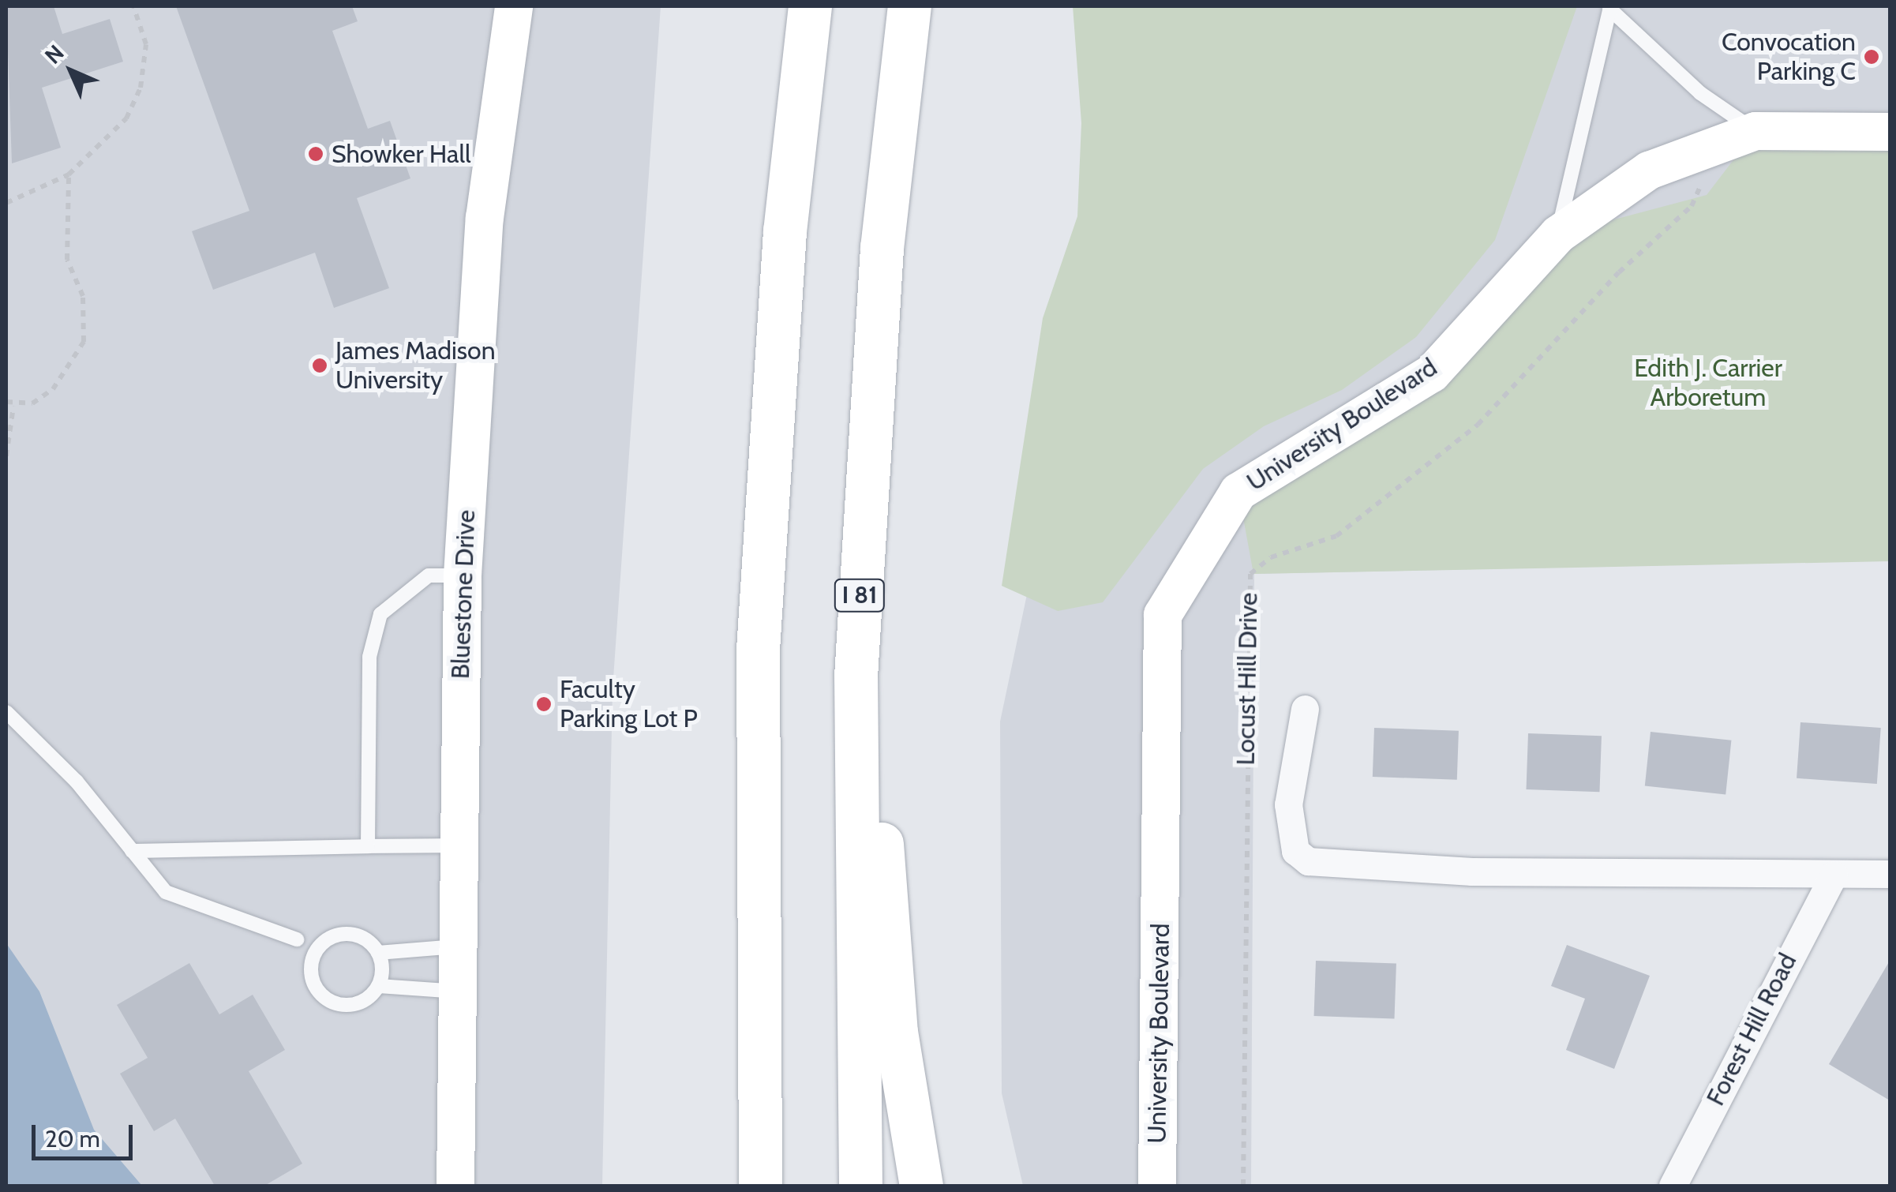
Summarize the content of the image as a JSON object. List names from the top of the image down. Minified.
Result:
{"streets":{"highway":["I 81"],"street":["University Boulevard","Bluestone Drive","Locust Hill Drive","Forest Hill Road"]},"crossings":[["University Boulevard","Locust Hill Drive"],["Locust Hill Drive","Forest Hill Road"]],"parks":["Edith J. Carrier Arboretum"],"places":["Convocation Parking C","Showker Hall","James Madison University","Faculty Parking Lot P"],"scale_bar":"20 m","north":"top left"}
